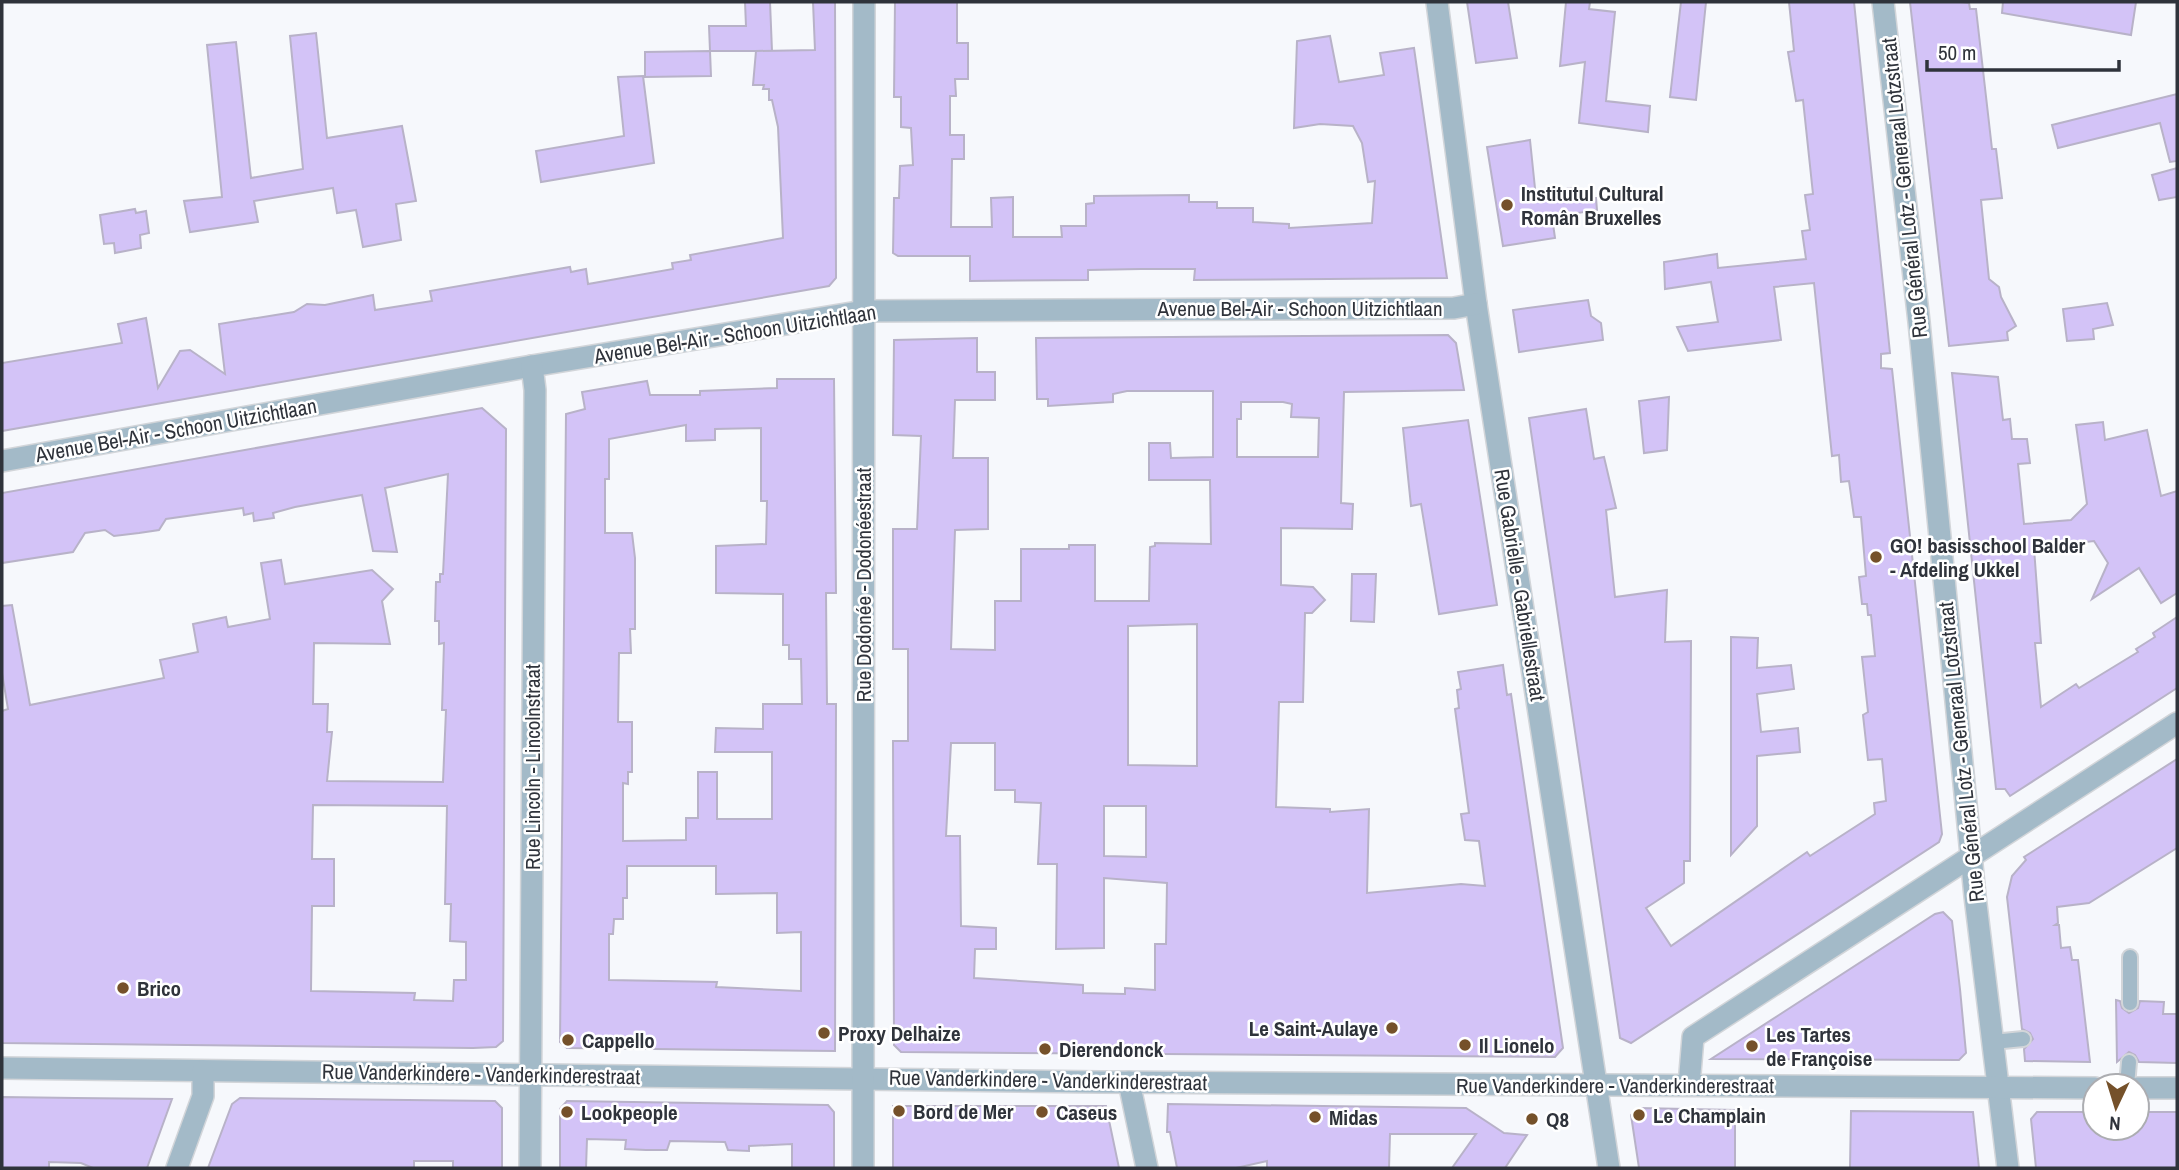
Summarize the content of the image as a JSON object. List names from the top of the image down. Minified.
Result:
{"streets":{"street":["Rue Général Lotz - Generaal Lotzstraat","Avenue Bel-Air - Schoon Uitzichtlaan","Rue Dodonée - Dodonéestraat","Rue Gabrielle - Gabriellestraat","Rue Lincoln - Lincolnstraat","Rue Vanderkindere - Vanderkinderestraat"]},"crossings":[["Rue Général Lotz - Generaal Lotzstraat","Rue Vanderkindere - Vanderkinderestraat"],["Avenue Bel-Air - Schoon Uitzichtlaan","Rue Dodonée - Dodonéestraat"],["Avenue Bel-Air - Schoon Uitzichtlaan","Rue Gabrielle - Gabriellestraat"],["Avenue Bel-Air - Schoon Uitzichtlaan","Rue Lincoln - Lincolnstraat"],["Rue Dodonée - Dodonéestraat","Rue Vanderkindere - Vanderkinderestraat"],["Rue Gabrielle - Gabriellestraat","Rue Vanderkindere - Vanderkinderestraat"],["Rue Lincoln - Lincolnstraat","Rue Vanderkindere - Vanderkinderestraat"]],"places":["Institutul Cultural Român Bruxelles","GO! basisschool Balder - Afdeling Ukkel","Brico","Le Saint-Aulaye","Proxy Delhaize","Cappello","Il Lionelo","Les Tartes de Françoise","Dierendonck","Bord de Mer","Lookpeople","Caseus","Le Champlain","Midas","Q8"],"scale_bar":"50 m","north":"bottom"}
